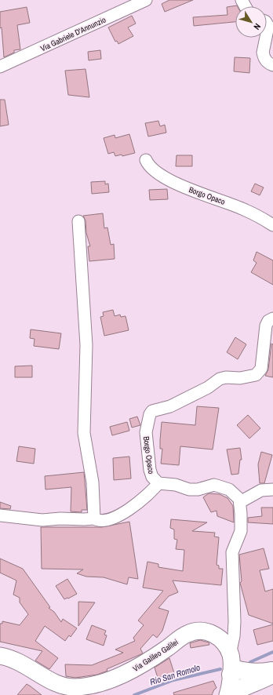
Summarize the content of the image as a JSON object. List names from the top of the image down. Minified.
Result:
{"streets":{"main road":["Via Galileo Galilei"],"street":["Via Gabriele D'Annunzio","Borgo Opaco"]},"water":["Rio San Romolo"],"north":"bottom right"}
